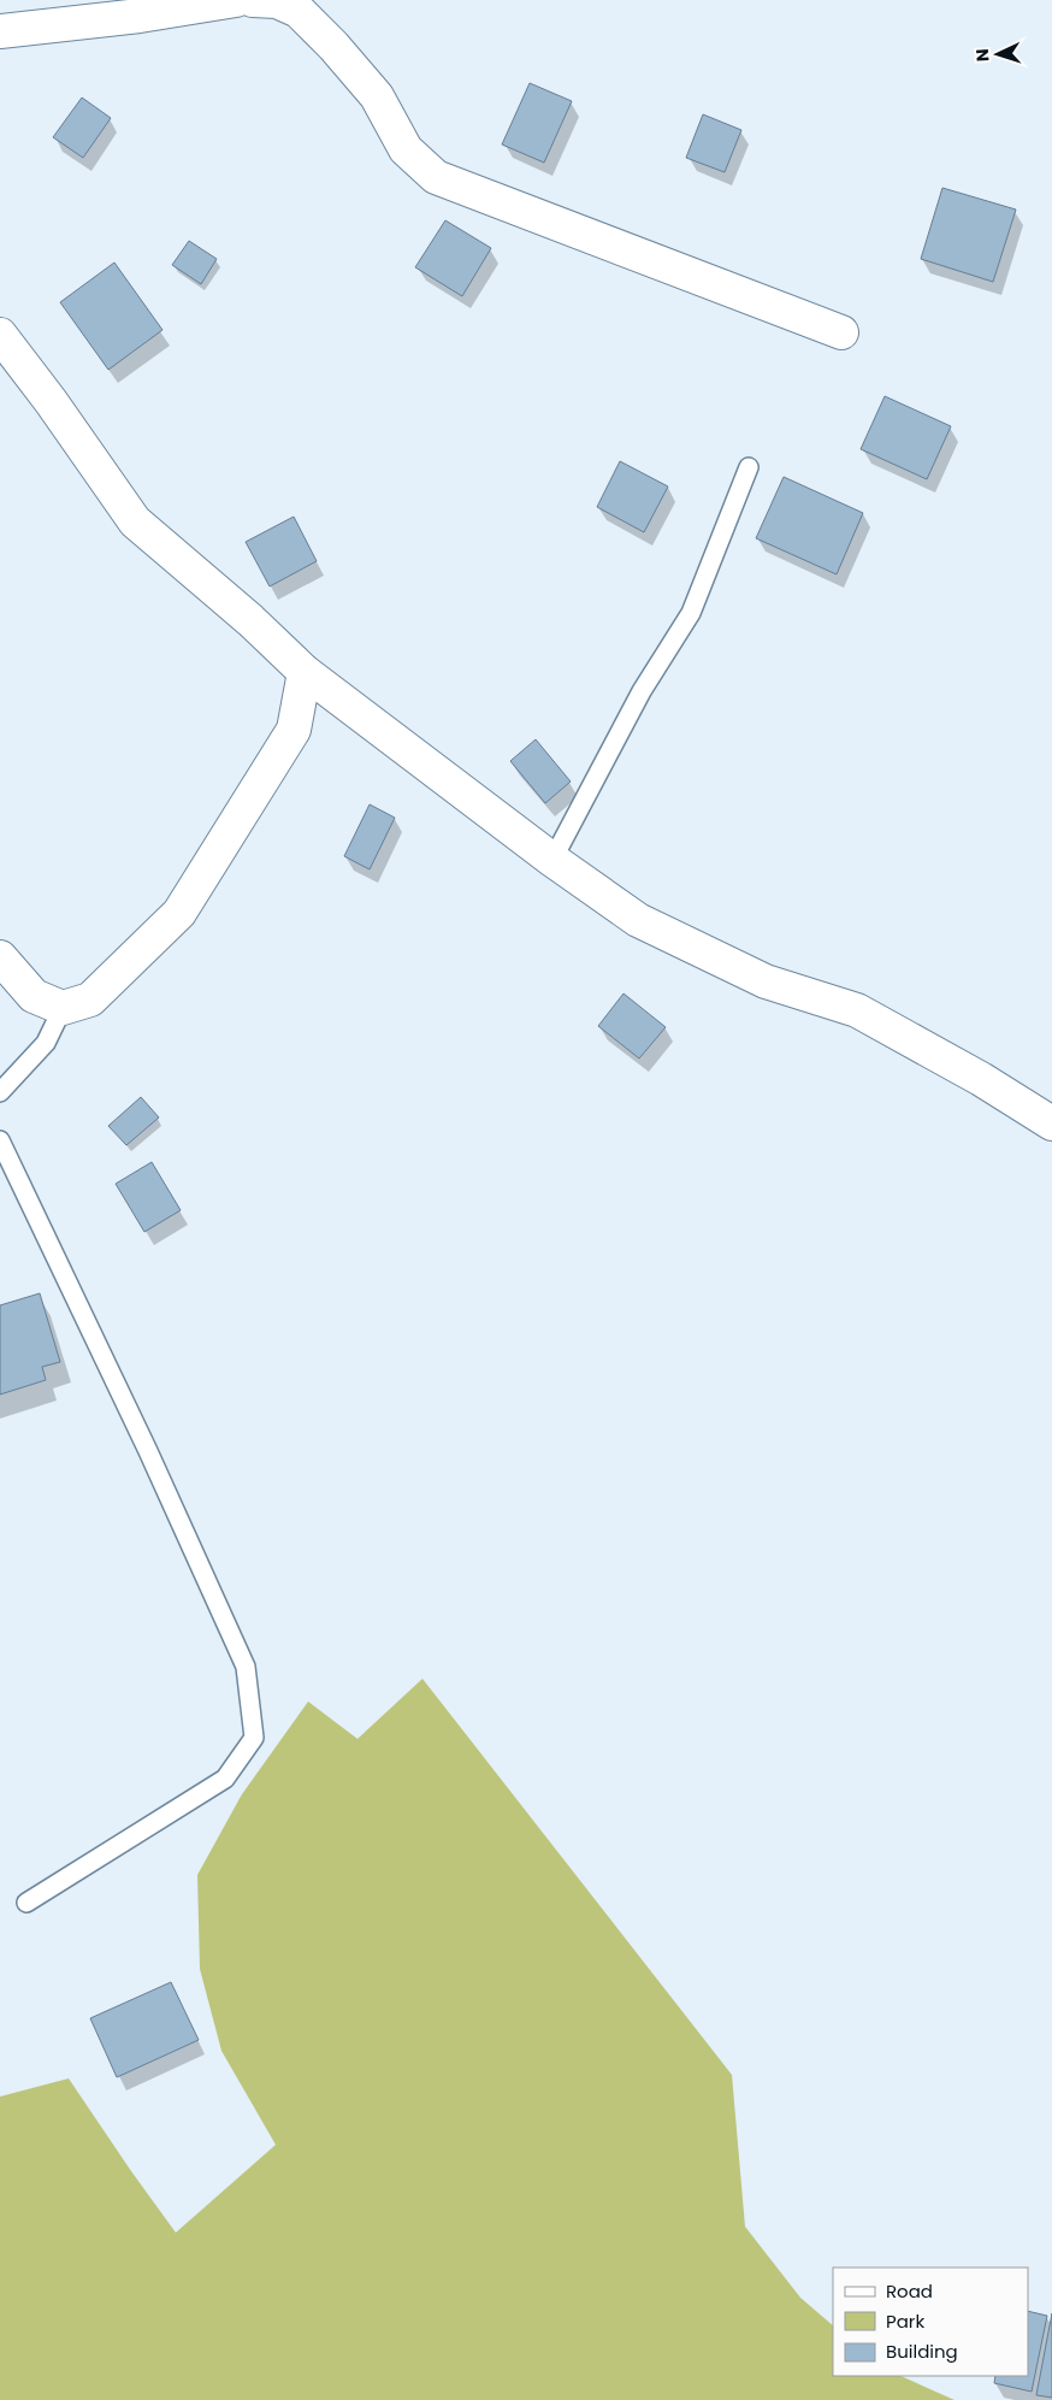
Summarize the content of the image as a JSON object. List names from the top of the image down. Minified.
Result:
{"legend":["Road","Park","Building"],"north":"left"}
